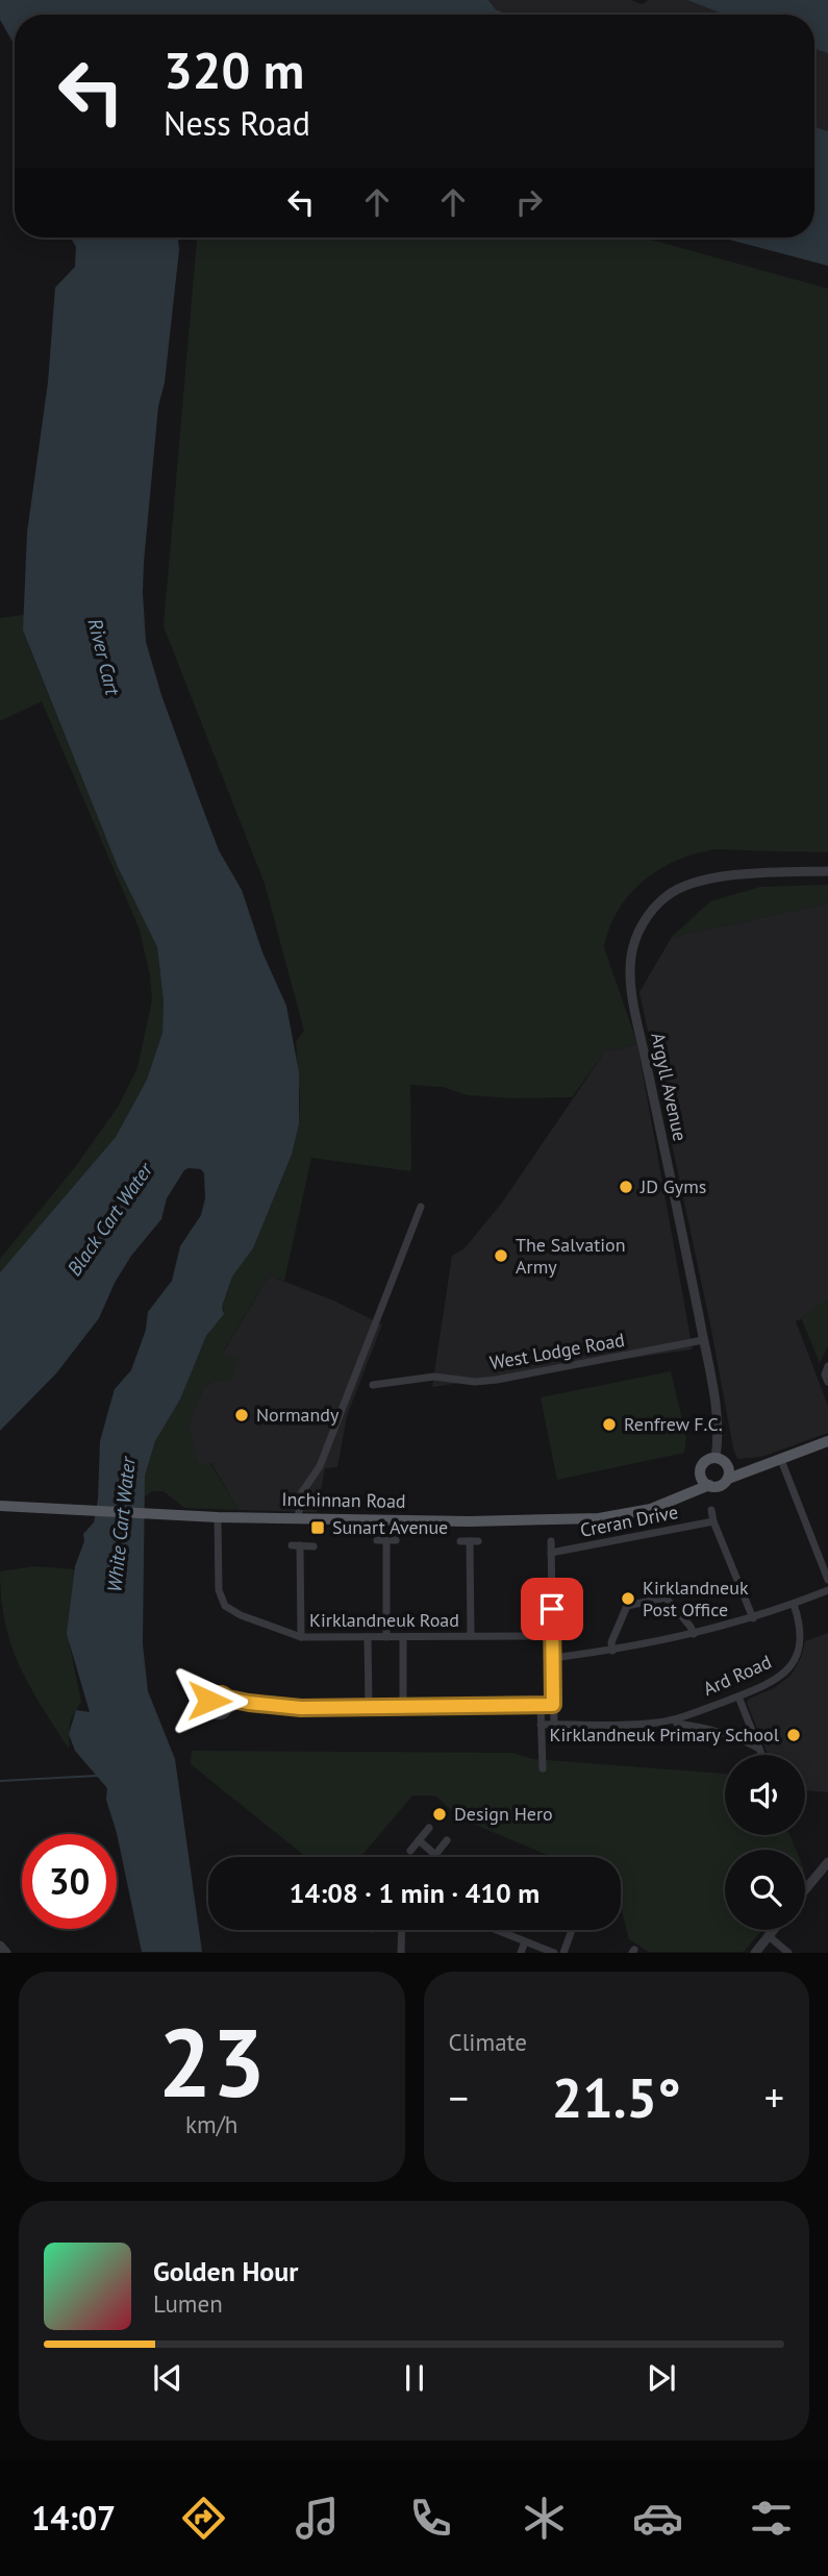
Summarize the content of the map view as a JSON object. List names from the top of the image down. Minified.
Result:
{"streets":{"main road":["Inchinnan Road"],"street":["Argyll Avenue","West Lodge Road","Creran Drive","Kirklandneuk Road","Ard Road"]},"crossings":[["Argyll Avenue","West Lodge Road"],["Argyll Avenue","Inchinnan Road"],["Inchinnan Road","Kirklandneuk Road"]],"water":["River Cart","Black Cart Water","White Cart Water"],"places":{"other":["JD Gyms","The Salvation Army","Normandy","Renfrew F.C.","Kirklandneuk Post Office","Kirklandneuk Primary School","Design Hero"],"transit":["Sunart Avenue"]},"page":{"turn":["320 m","Ness Road"],"limit":"30","trip":"14:08 · 1 min · 410 m","tile":[["23","km/h"],"Climate"],"heat":["−","21.5°","+"],"song":["Golden Hour","Lumen"],"tabs":"14:07"}}
